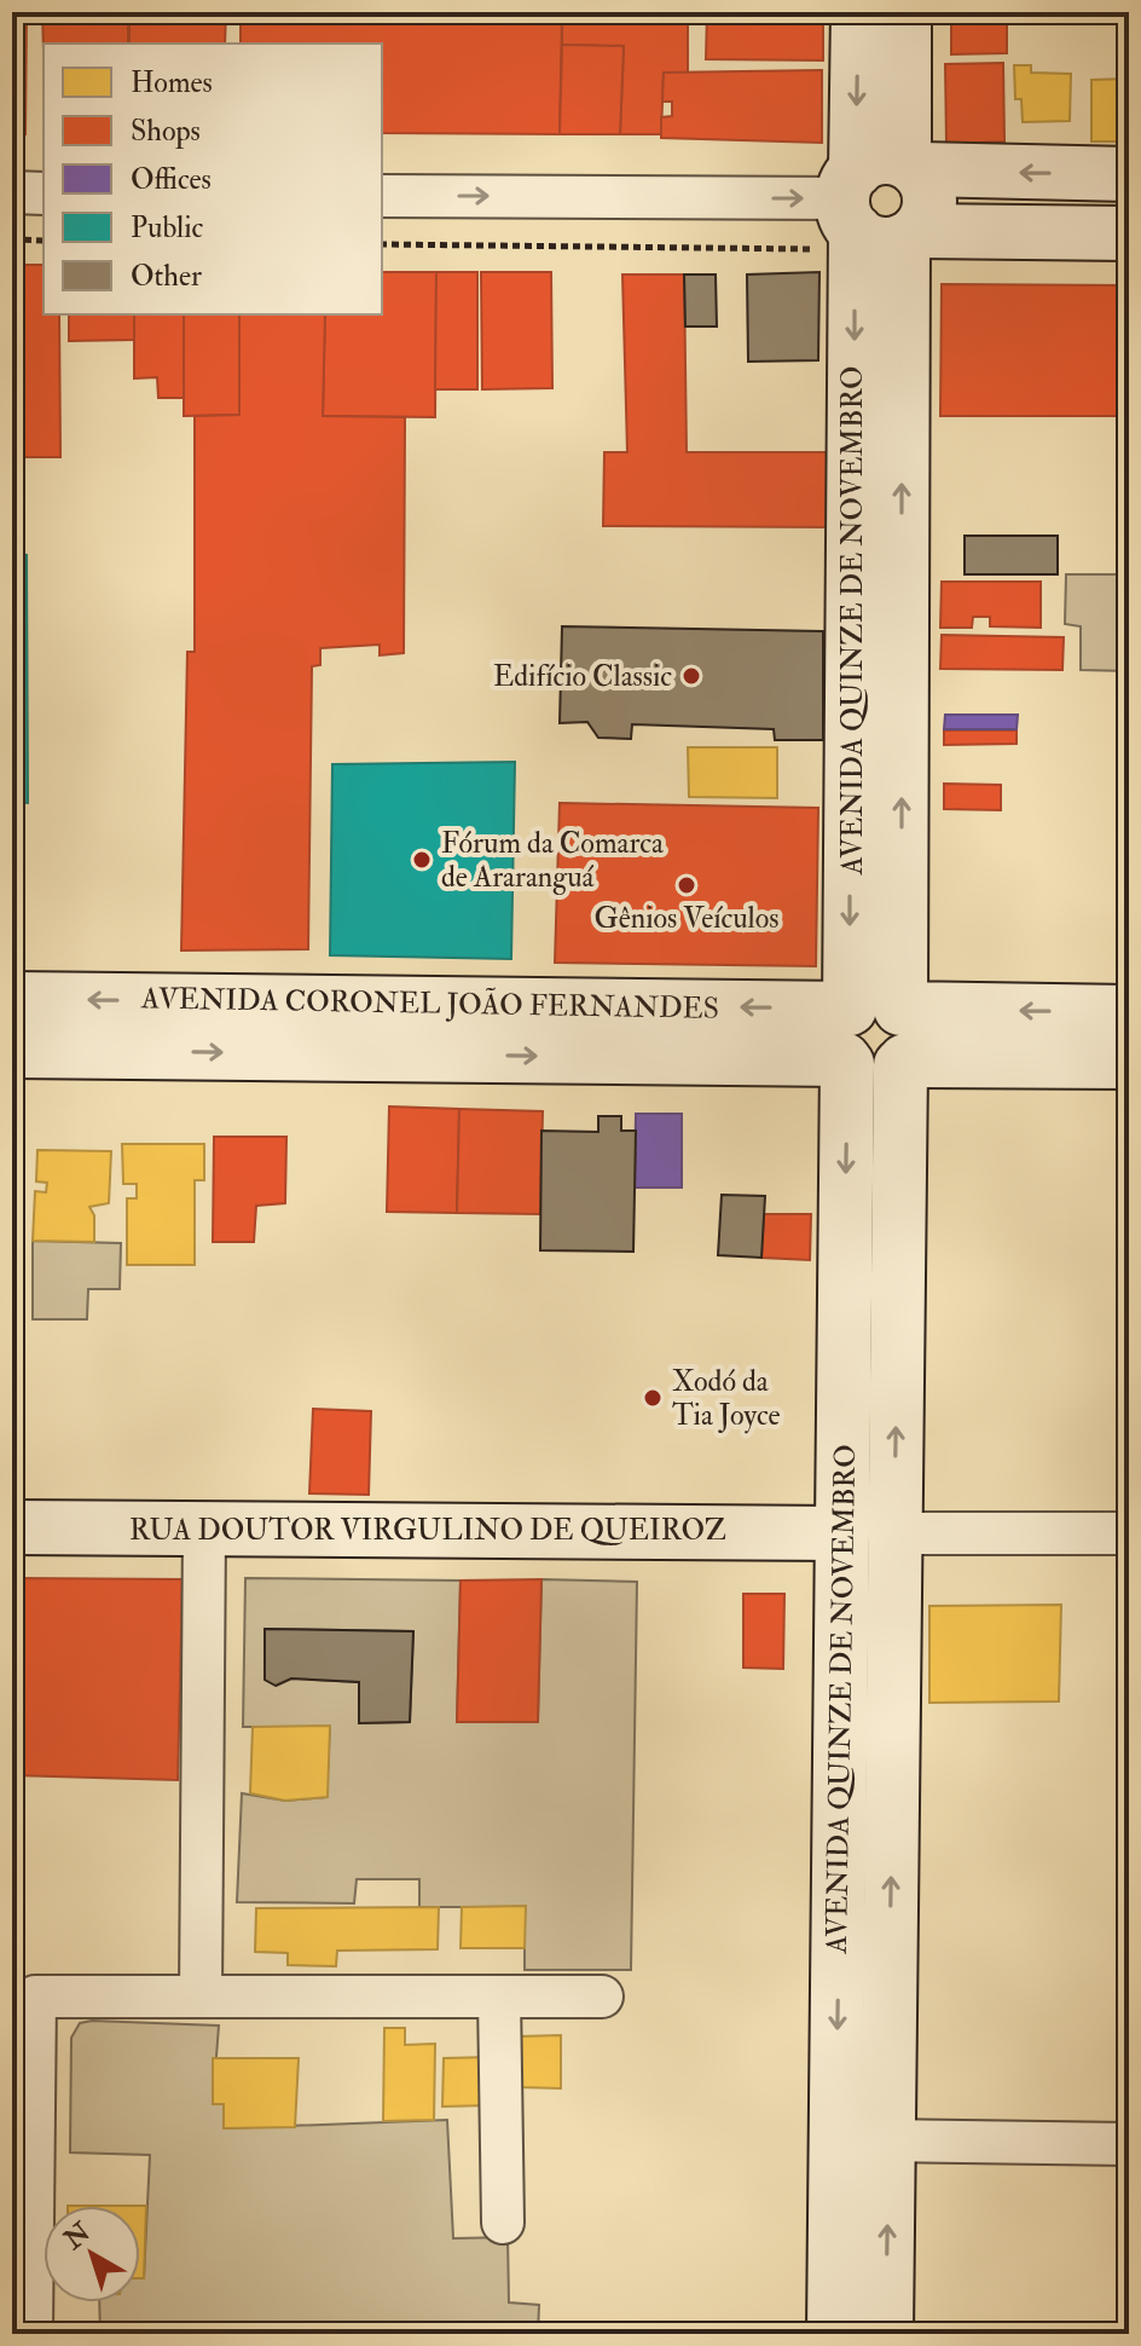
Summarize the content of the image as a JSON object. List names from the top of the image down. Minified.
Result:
{"streets":{"street":["AVENIDA QUINZE DE NOVEMBRO","AVENIDA CORONEL JOÃO FERNANDES","RUA DOUTOR VIRGULINO DE QUEIROZ"]},"crossings":[["AVENIDA QUINZE DE NOVEMBRO","AVENIDA CORONEL JOÃO FERNANDES"],["AVENIDA QUINZE DE NOVEMBRO","RUA DOUTOR VIRGULINO DE QUEIROZ"]],"places":["Edifício Classic","Fórum da Comarca de Araranguá","Gênios Veículos","Xodó da Tia Joyce"],"legend":["Homes","Shops","Offices","Public","Other"],"north":"top left"}
